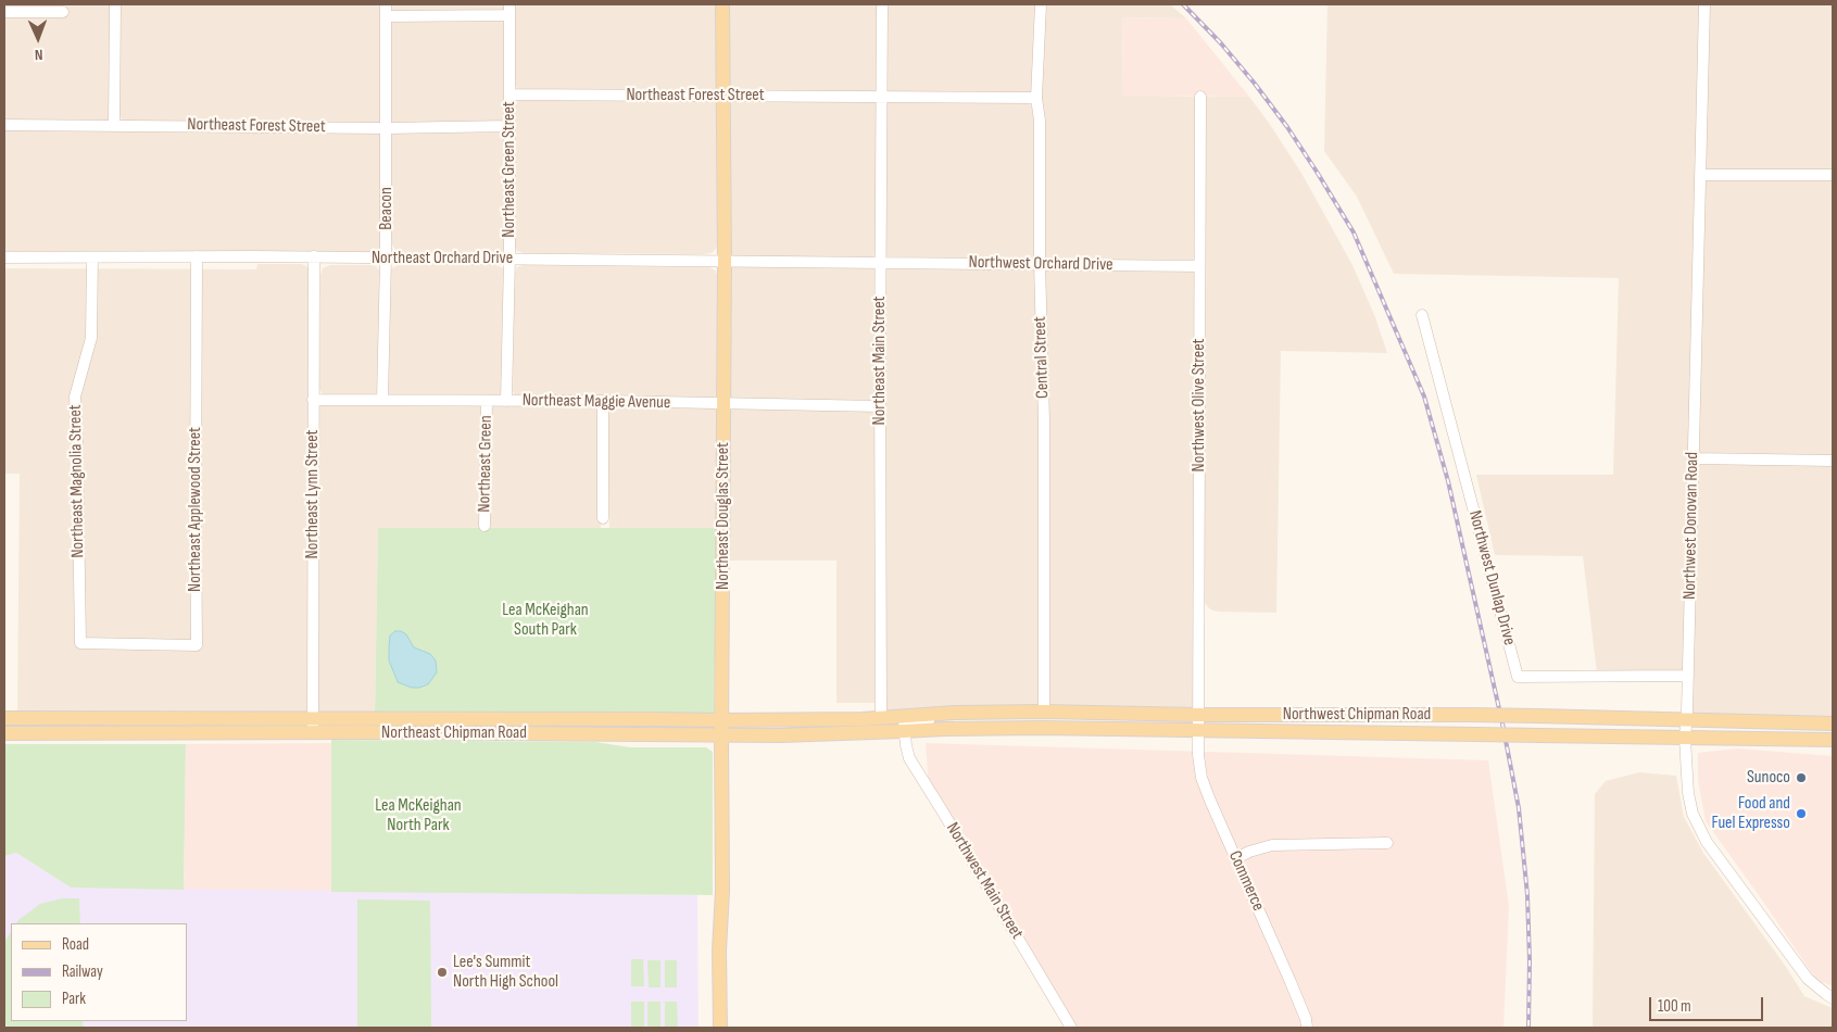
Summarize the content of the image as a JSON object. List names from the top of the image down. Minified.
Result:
{"streets":{"main road":["Northeast Douglas Street","Northwest Chipman Road","Northeast Chipman Road"],"street":["Northeast Forest Street","Northeast Green Street","Beacon","Northeast Orchard Drive","Northwest Orchard Drive","Central Street","Northeast Main Street","Northeast Maggie Avenue","Northwest Olive Street","Northeast Green","Northeast Magnolia Street","Northeast Lynn Street","Northeast Applewood Street","Northwest Donovan Road","Northwest Dunlap Drive","Northwest Main Street","Commerce"]},"crossings":[["Northeast Forest Street","Northeast Green Street"],["Northeast Forest Street","Beacon"],["Northeast Forest Street","Central Street"],["Northeast Forest Street","Northeast Main Street"],["Northeast Forest Street","Northeast Douglas Street"],["Northeast Green Street","Northeast Orchard Drive"],["Northeast Green Street","Northeast Maggie Avenue"],["Beacon","Northeast Orchard Drive"],["Beacon","Northeast Maggie Avenue"],["Northeast Orchard Drive","Northwest Orchard Drive"],["Northeast Orchard Drive","Northeast Main Street"],["Northeast Orchard Drive","Northeast Magnolia Street"],["Northeast Orchard Drive","Northeast Lynn Street"],["Northeast Orchard Drive","Northeast Applewood Street"],["Northeast Orchard Drive","Northeast Douglas Street"],["Northwest Orchard Drive","Central Street"],["Northwest Orchard Drive","Northeast Main Street"],["Northwest Orchard Drive","Northwest Olive Street"],["Central Street","Northwest Chipman Road"],["Northeast Main Street","Northeast Maggie Avenue"],["Northeast Main Street","Northwest Chipman Road"],["Northeast Main Street","Northeast Chipman Road"],["Northeast Maggie Avenue","Northeast Green"],["Northeast Maggie Avenue","Northeast Lynn Street"],["Northeast Maggie Avenue","Northeast Douglas Street"],["Northwest Olive Street","Northwest Chipman Road"],["Northwest Olive Street","Commerce"],["Northeast Magnolia Street","Northeast Applewood Street"],["Northeast Lynn Street","Northeast Chipman Road"],["Northeast Douglas Street","Northeast Chipman Road"],["Northwest Donovan Road","Northwest Dunlap Drive"],["Northwest Donovan Road","Northwest Chipman Road"],["Northwest Chipman Road","Northeast Chipman Road"],["Northwest Chipman Road","Northwest Main Street"],["Northwest Chipman Road","Commerce"],["Northeast Chipman Road","Northwest Main Street"]],"parks":["Lea McKeighan South Park","Lea McKeighan North Park"],"places":["Sunoco","Food and Fuel Expresso","Lee's Summit North High School"],"legend":["Road","Railway","Park"],"scale_bar":"100 m","north":"bottom"}
